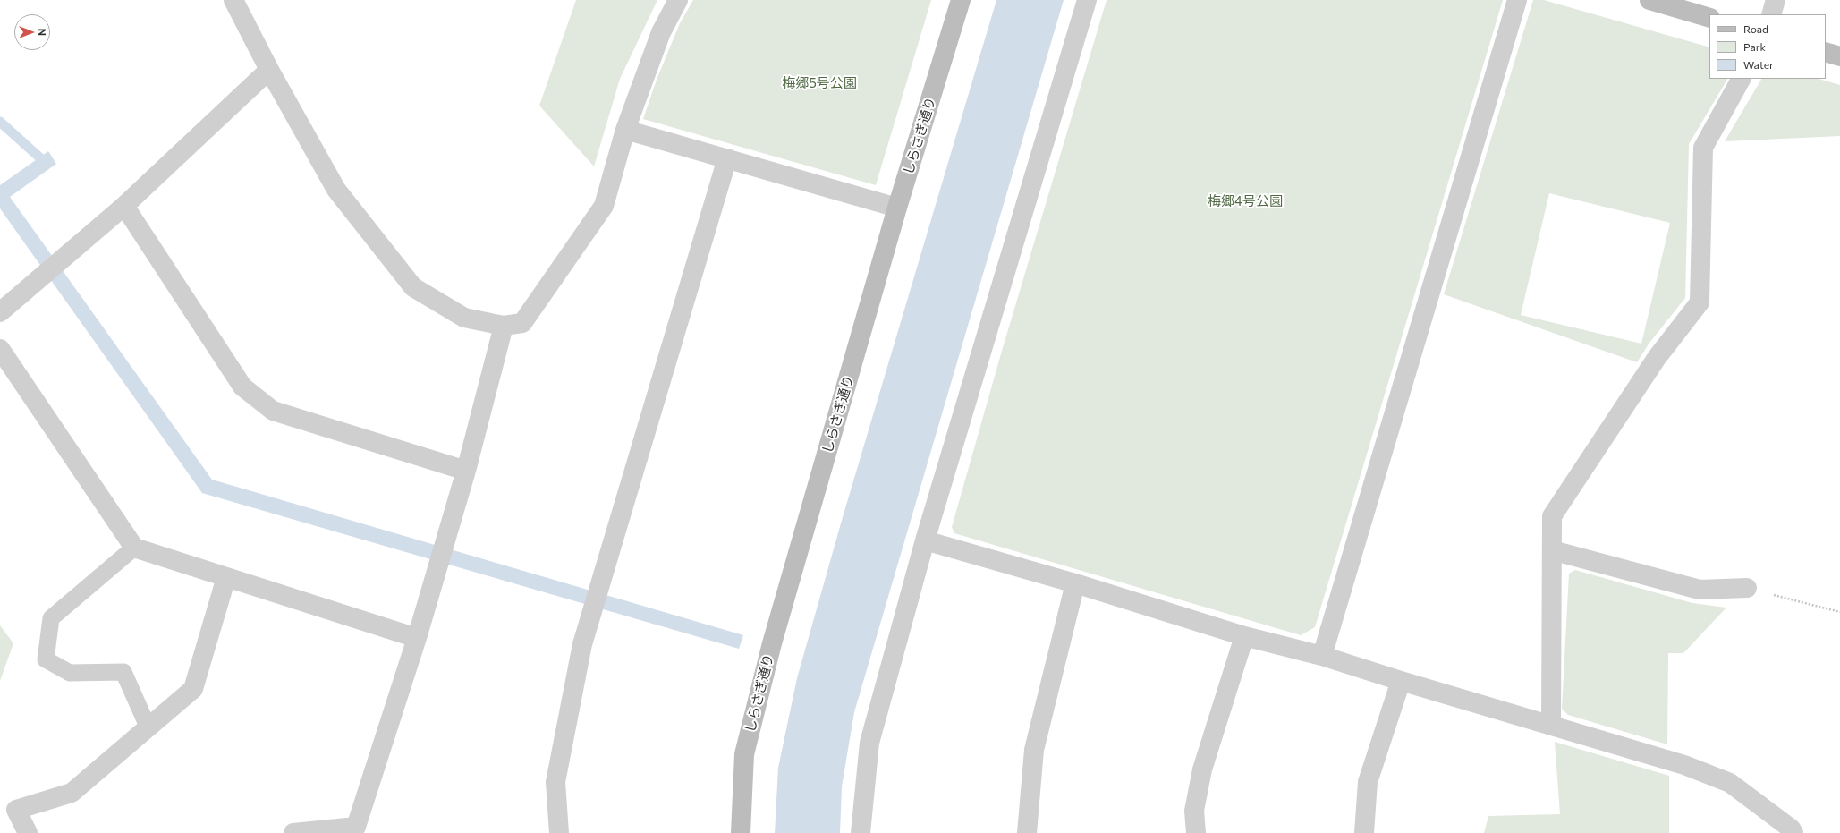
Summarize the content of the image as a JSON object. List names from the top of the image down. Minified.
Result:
{"streets":{"street":["しらさぎ通り"]},"parks":["梅郷5号公園","梅郷4号公園"],"legend":["Road","Park","Water"],"north":"right"}
